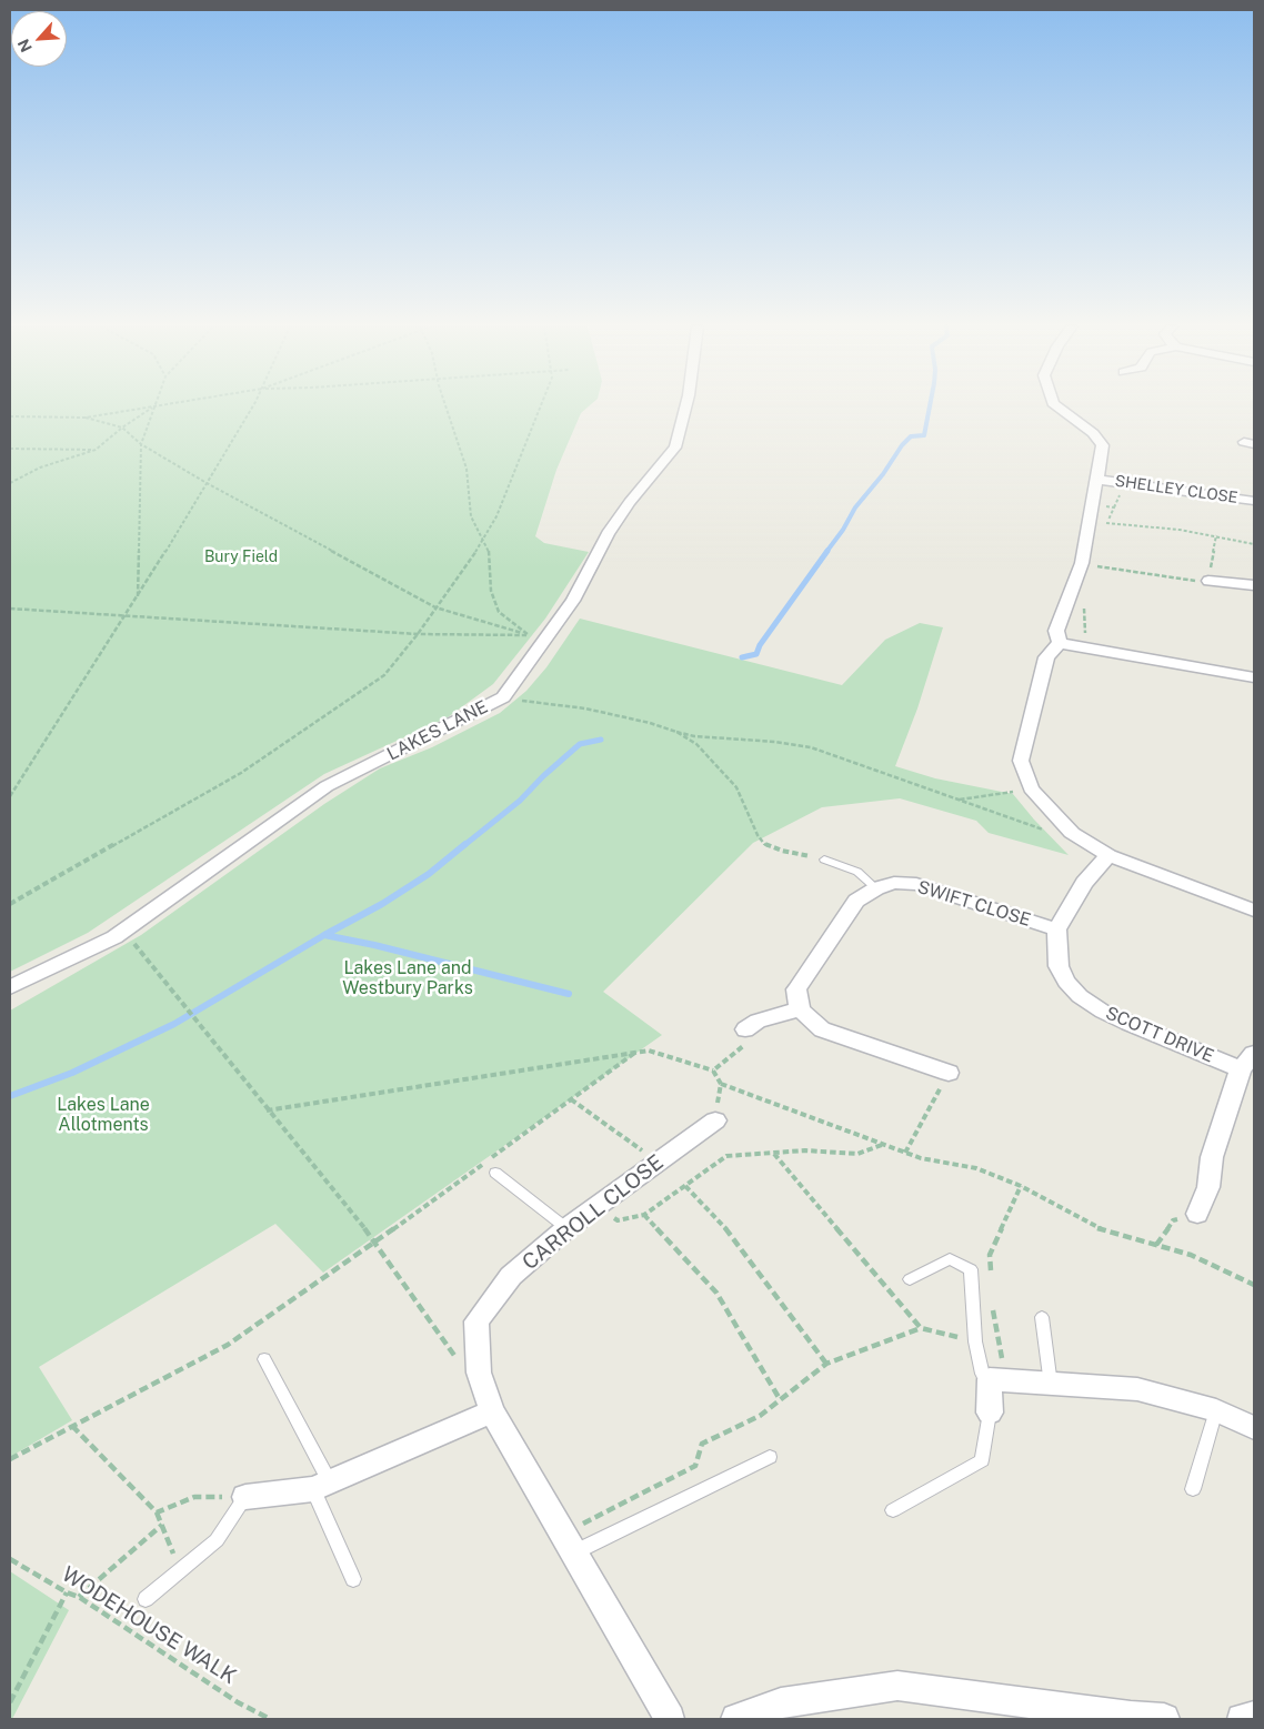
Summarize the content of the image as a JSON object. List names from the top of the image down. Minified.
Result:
{"streets":{"street":["SHELLEY CLOSE","LAKES LANE","SWIFT CLOSE","SCOTT DRIVE","CARROLL CLOSE"],"path":["WODEHOUSE WALK"]},"crossings":[["SWIFT CLOSE","SCOTT DRIVE"]],"parks":["Bury Field","Lakes Lane and Westbury Parks","Lakes Lane Allotments"],"north":"bottom left"}
